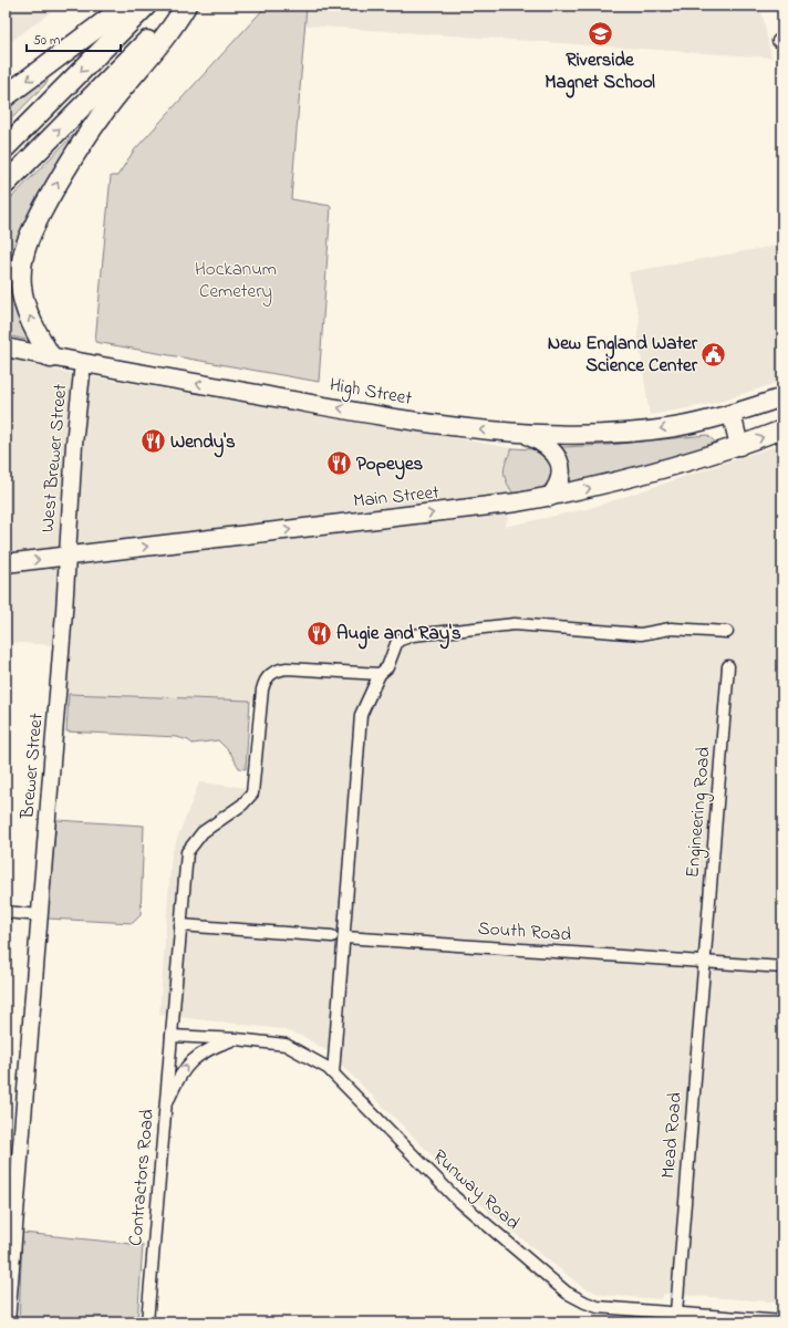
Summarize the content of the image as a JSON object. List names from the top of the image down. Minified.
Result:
{"streets":{"main road":["High Street","West Brewer Street","Main Street","Brewer Street"],"street":["Engineering Road","South Road","Mead Road","Contractors Road","Runway Road"]},"crossings":[["High Street","West Brewer Street"],["West Brewer Street","Main Street"],["West Brewer Street","Brewer Street"],["Main Street","Brewer Street"],["Engineering Road","South Road"],["Engineering Road","Mead Road"],["South Road","Mead Road"],["Mead Road","Runway Road"],["Contractors Road","Runway Road"]],"one_way":["High Street","Main Street"],"parks":["Hockanum Cemetery"],"places":{"school or university":["Riverside Magnet School"],"public building":["New England Water Science Center"],"restaurant":["Wendy's","Popeyes","Augie and Ray's"]},"scale_bar":"50 m"}
